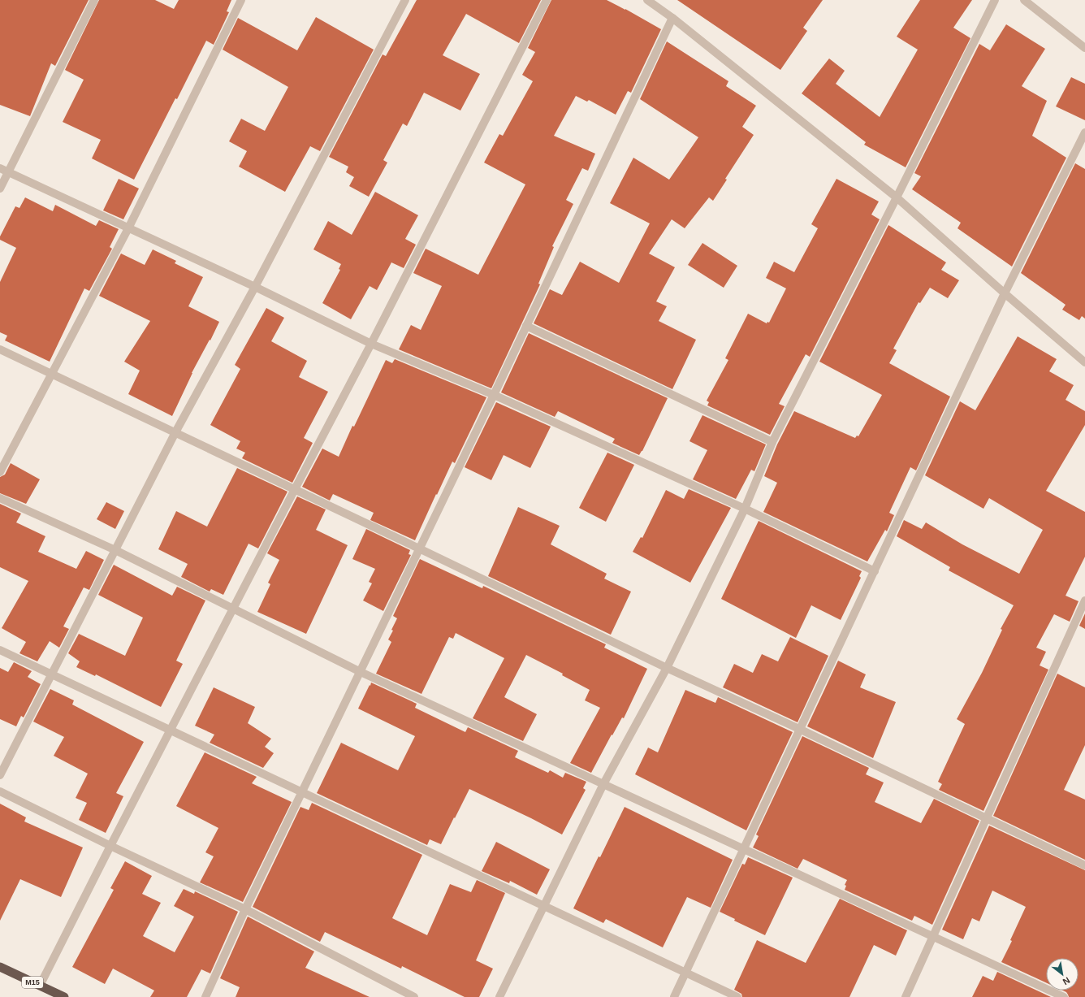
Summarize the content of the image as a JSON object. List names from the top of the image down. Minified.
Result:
{"streets":{"highway":["M15"]},"north":"bottom right"}
